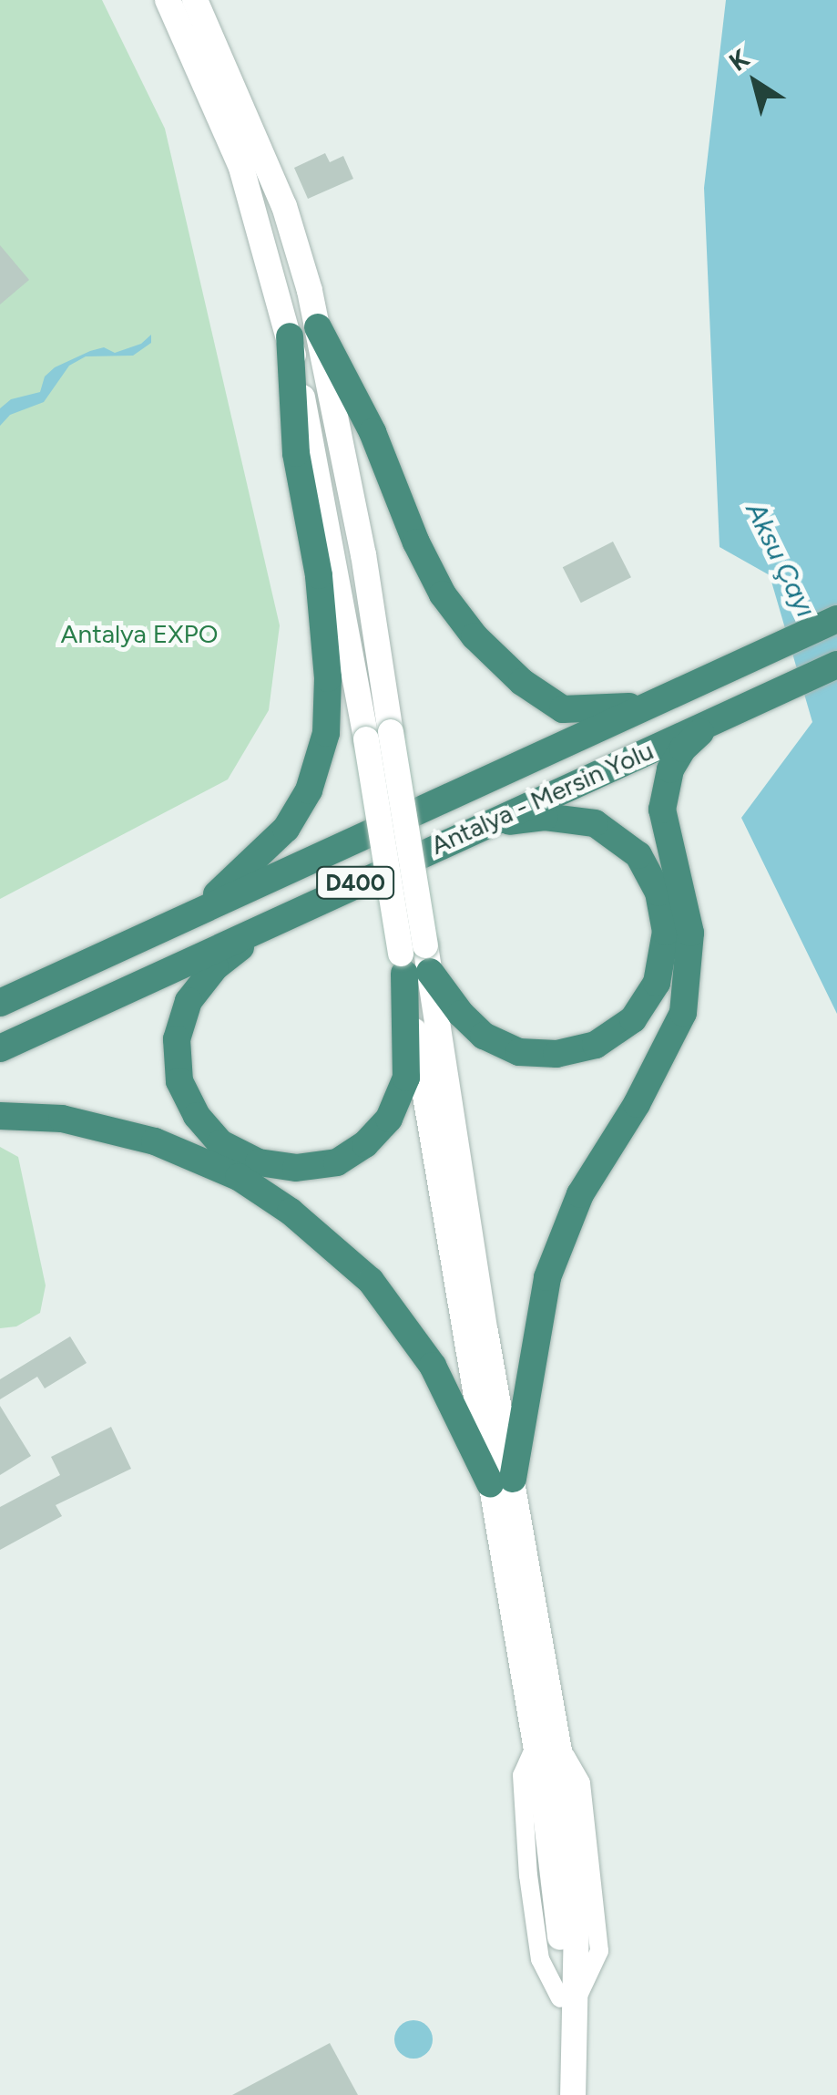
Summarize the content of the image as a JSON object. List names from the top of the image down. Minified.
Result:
{"streets":{"highway":["Antalya - Mersin Yolu","D400"]},"water":["Aksu Çayı"],"parks":["Antalya EXPO"],"north":"top left"}
